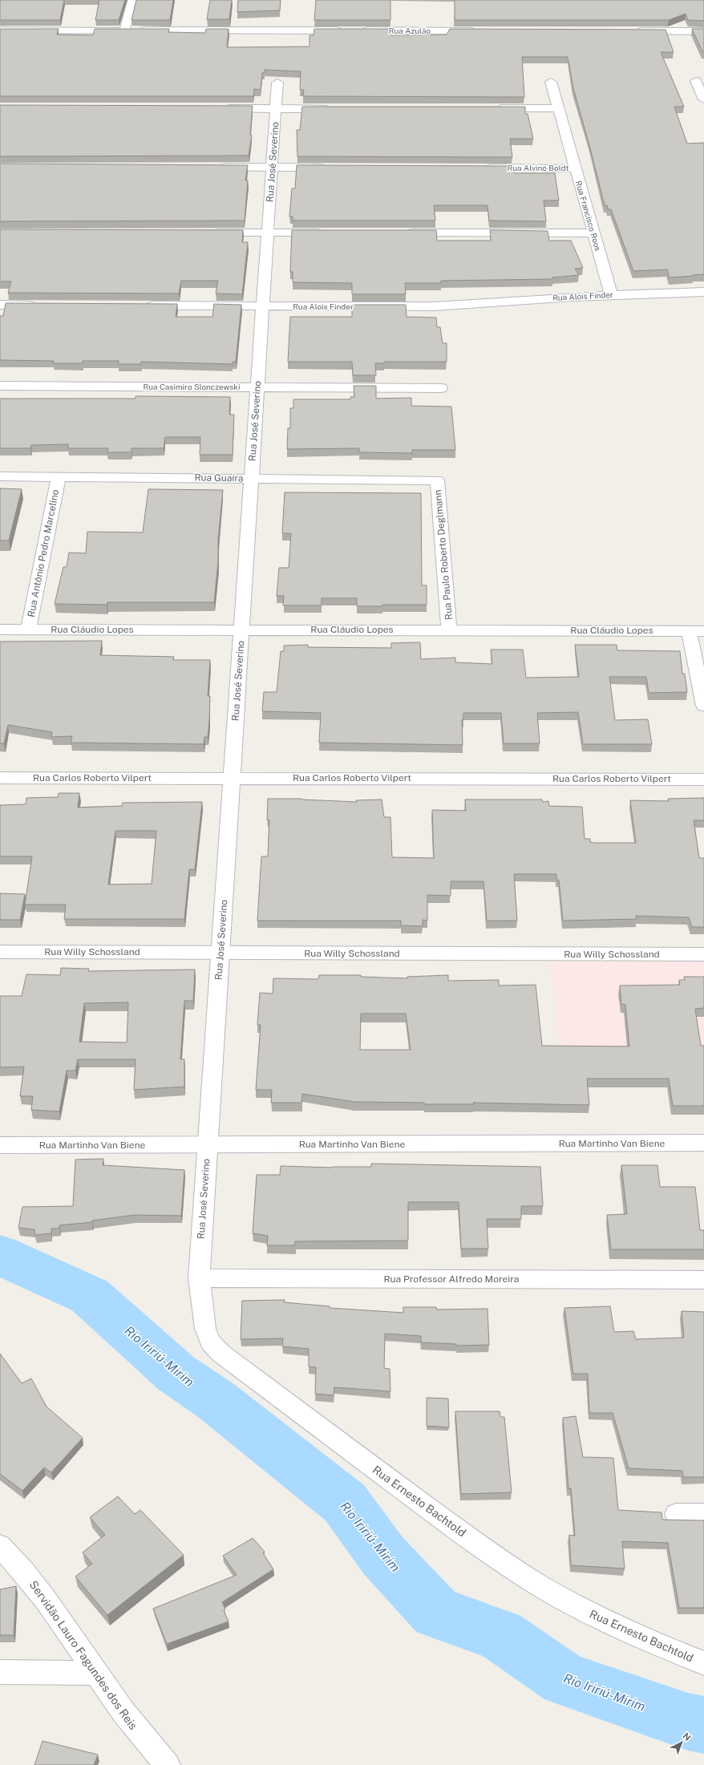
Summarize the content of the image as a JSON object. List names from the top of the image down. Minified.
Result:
{"streets":{"street":["Rua Azulão","Rua José Severino","Rua Alvino Boldt","Rua Francisco Roos","Rua Alois Finder","Rua Casimiro Slonczewski","Rua Guaíra","Rua Antônio Pedro Marcelino","Rua Paulo Roberto Deglmann","Rua Cláudio Lopes","Rua Carlos Roberto Vilpert","Rua Willy Schossland","Rua Martinho Van Biene","Rua Professor Alfredo Moreira","Rua Ernesto Bachtold","Servidão Lauro Fagundes dos Reis"]},"crossings":[["Rua José Severino","Rua Alois Finder"],["Rua José Severino","Rua Casimiro Slonczewski"],["Rua José Severino","Rua Guaíra"],["Rua José Severino","Rua Cláudio Lopes"],["Rua José Severino","Rua Carlos Roberto Vilpert"],["Rua José Severino","Rua Willy Schossland"],["Rua José Severino","Rua Martinho Van Biene"],["Rua José Severino","Rua Professor Alfredo Moreira"],["Rua José Severino","Rua Ernesto Bachtold"],["Rua Alvino Boldt","Rua Francisco Roos"],["Rua Francisco Roos","Rua Alois Finder"],["Rua Guaíra","Rua Antônio Pedro Marcelino"],["Rua Guaíra","Rua Paulo Roberto Deglmann"],["Rua Antônio Pedro Marcelino","Rua Cláudio Lopes"],["Rua Paulo Roberto Deglmann","Rua Cláudio Lopes"],["Rua Professor Alfredo Moreira","Rua Ernesto Bachtold"]],"water":["Rio Iririú-Mirim"],"north":"top right"}
